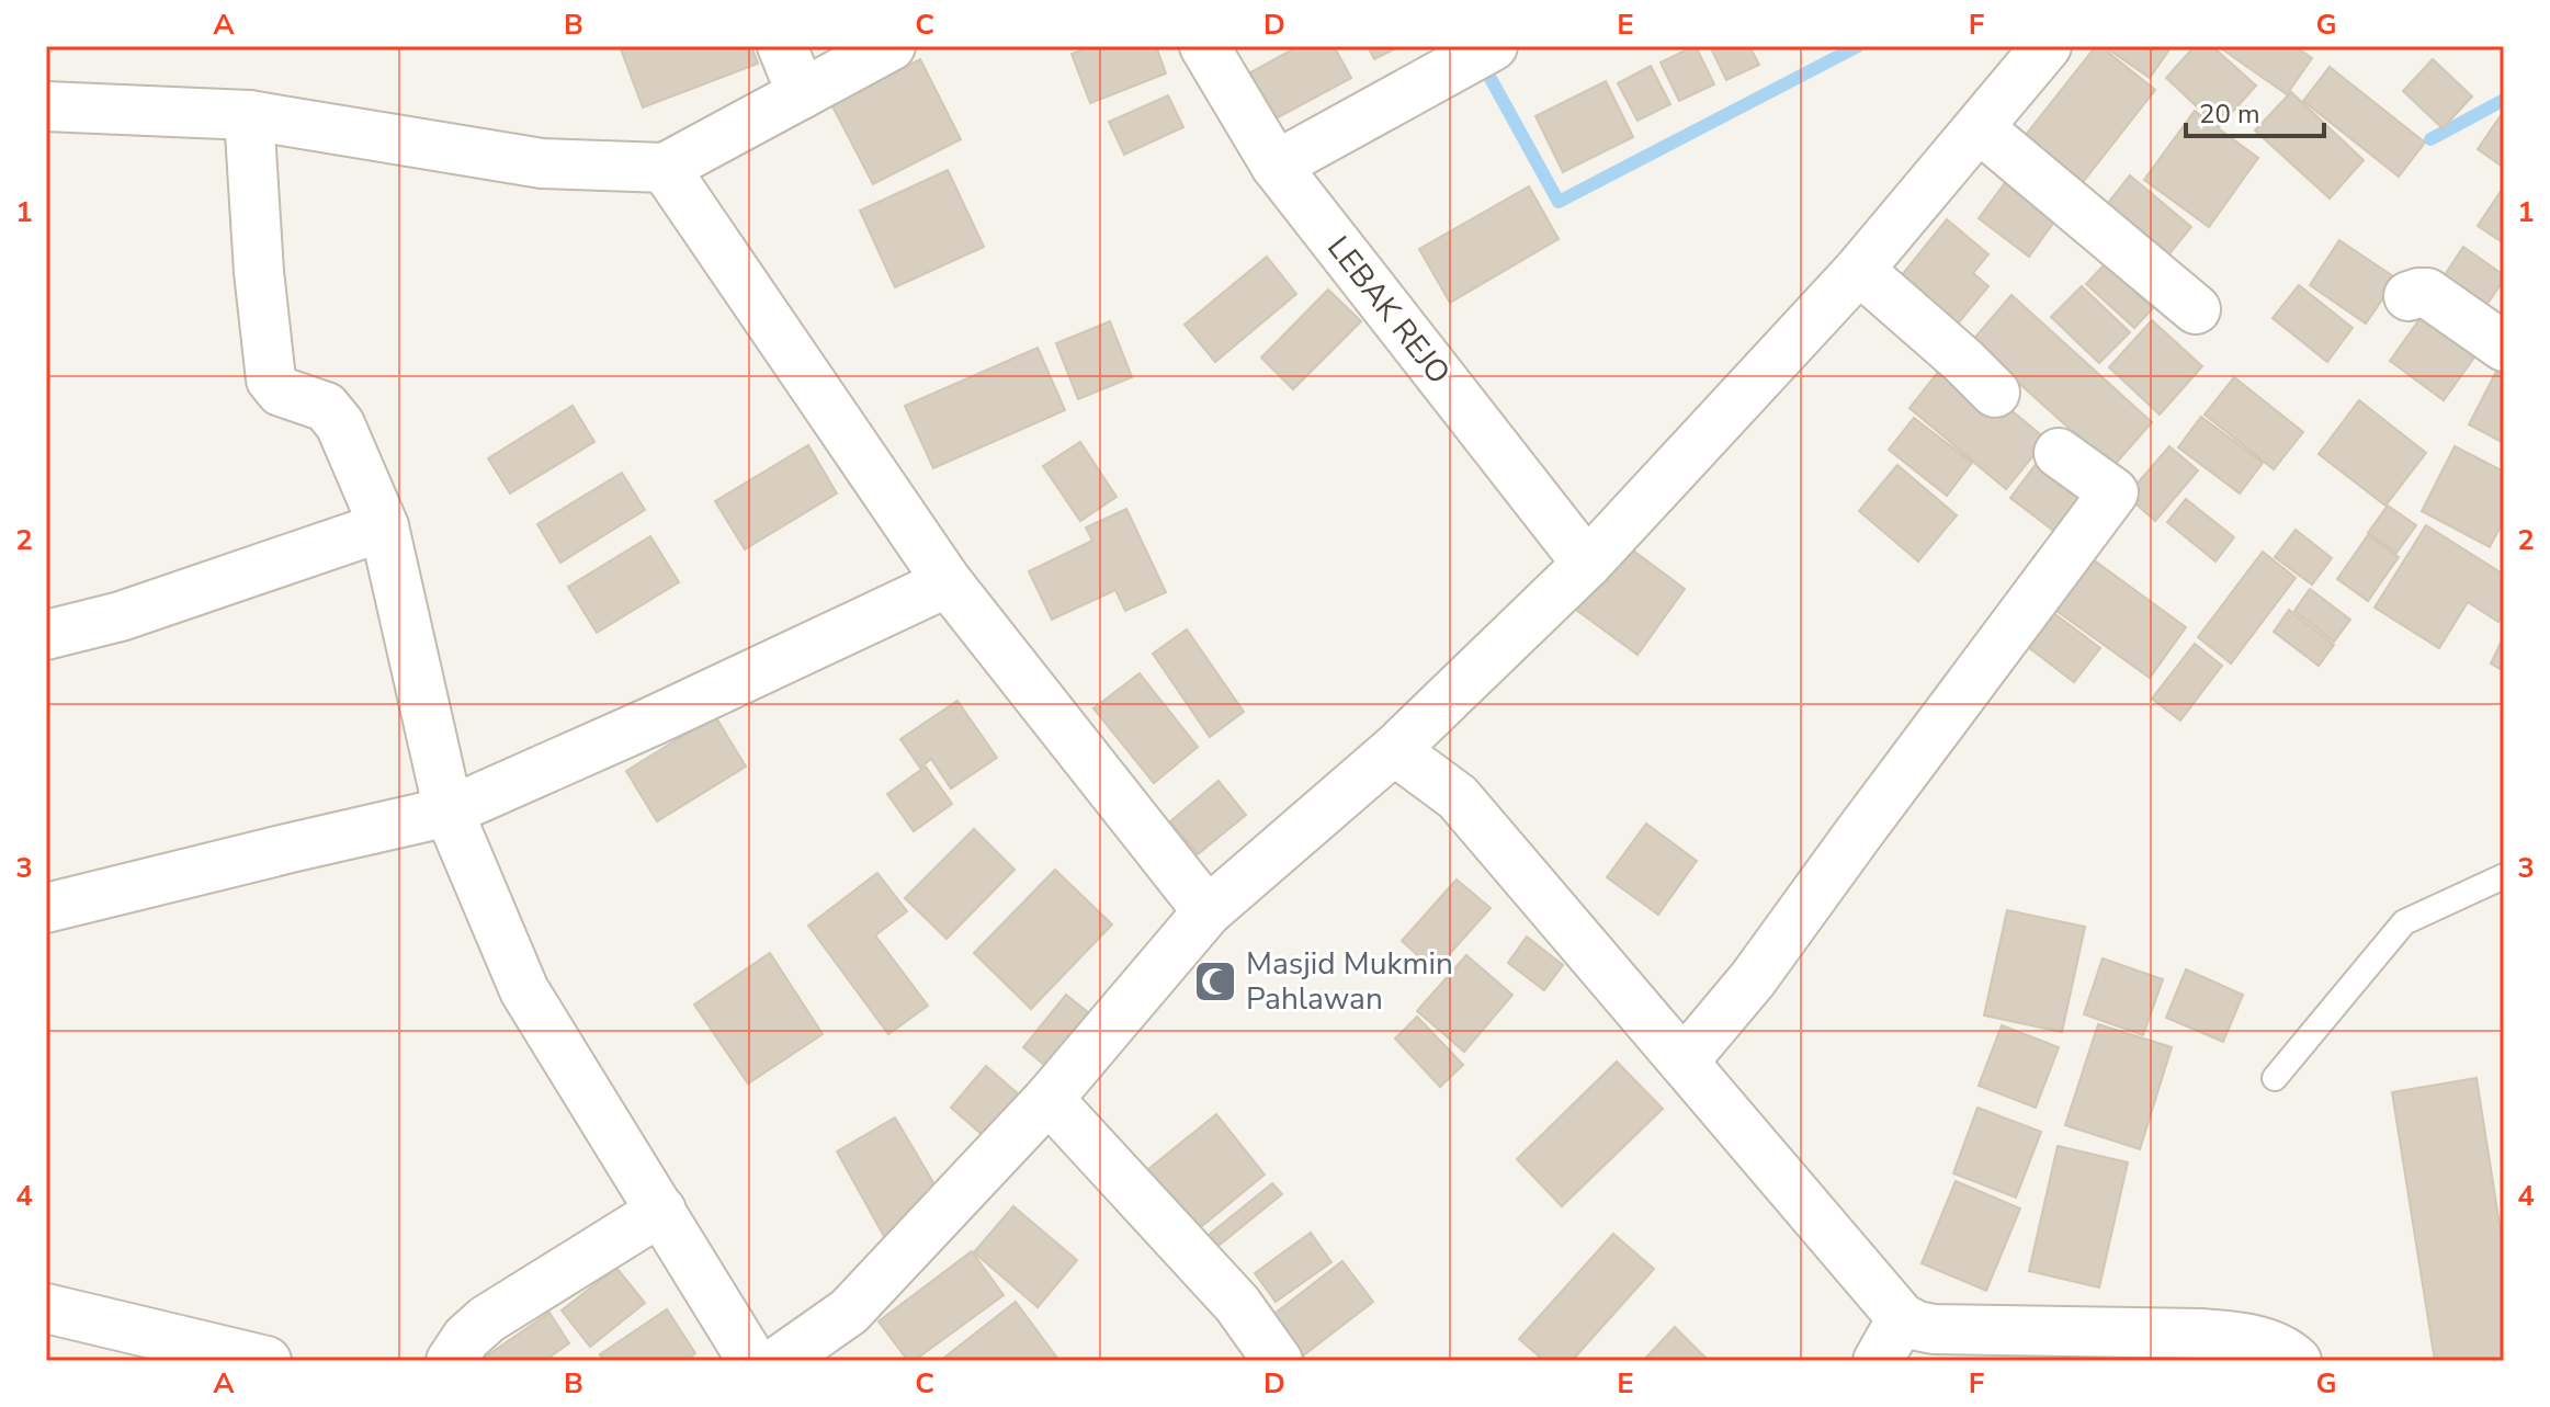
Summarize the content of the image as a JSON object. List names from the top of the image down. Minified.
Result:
{"streets":{"street":["LEBAK REJO"]},"places":{"mosque":["Masjid Mukmin Pahlawan"]},"scale_bar":"20 m","grid":{"columns":["A","B","C","D","E","F","G"],"rows":["1","2","3","4"]}}
